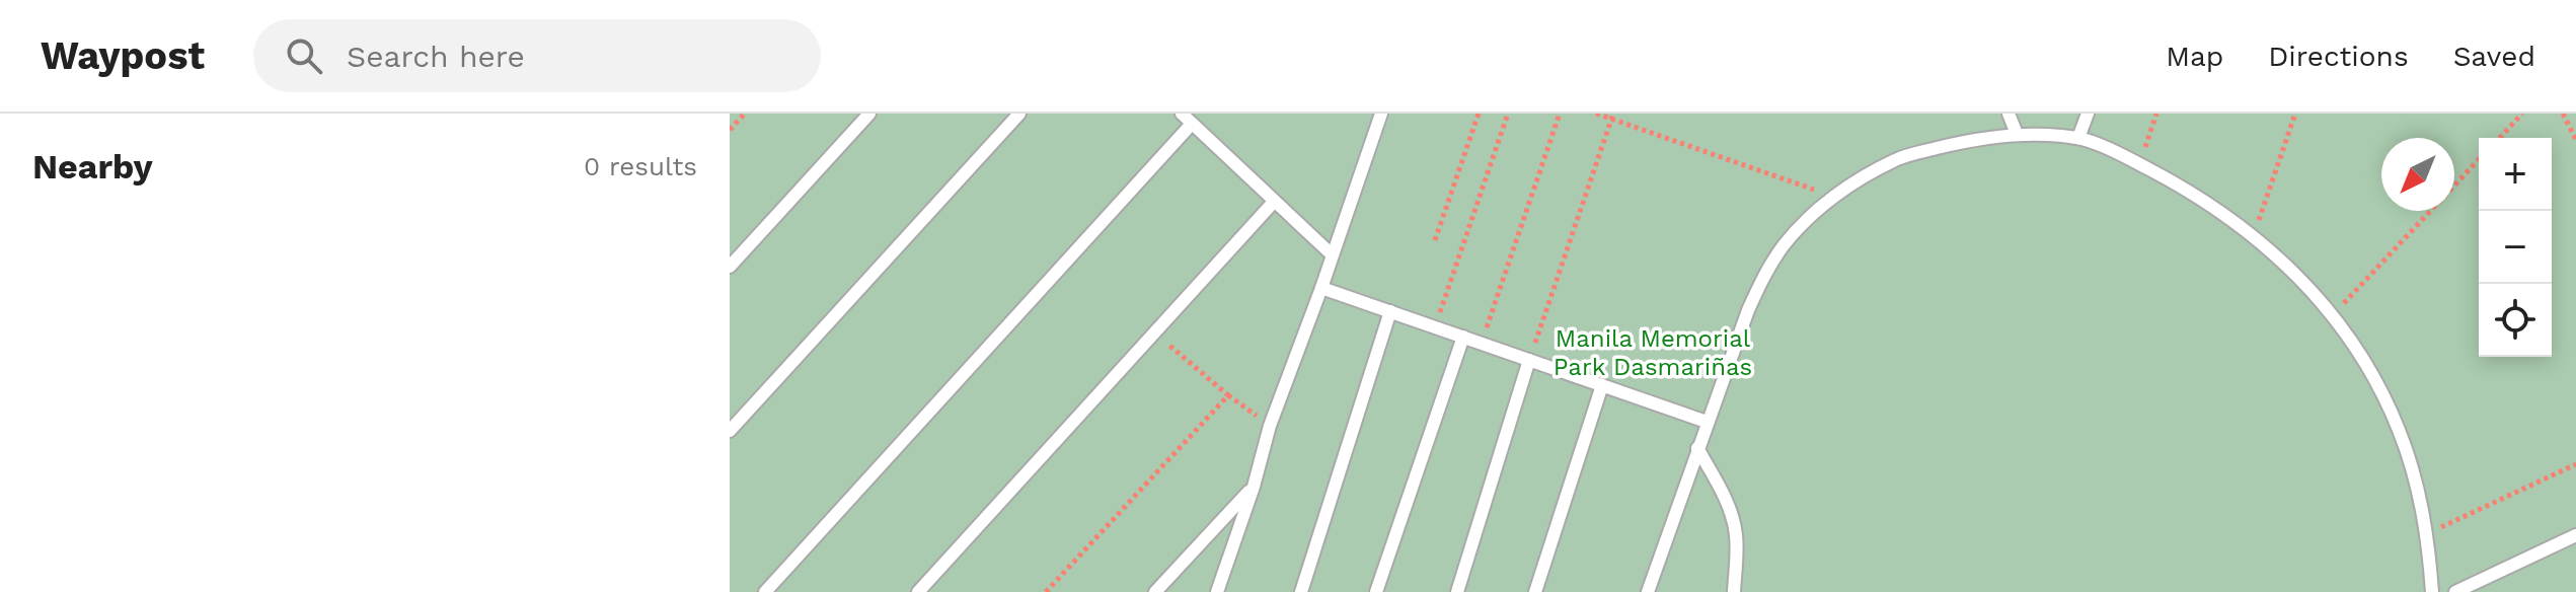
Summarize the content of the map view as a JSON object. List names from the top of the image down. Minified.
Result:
{"parks":["Manila Memorial Park Dasmariñas"],"north":"bottom left","page":{"header":"Waypost","search":"Search here","nav":["Map","Directions","Saved"],"heading":["Nearby","0 results"],"map_buttons":["+","−"]}}
